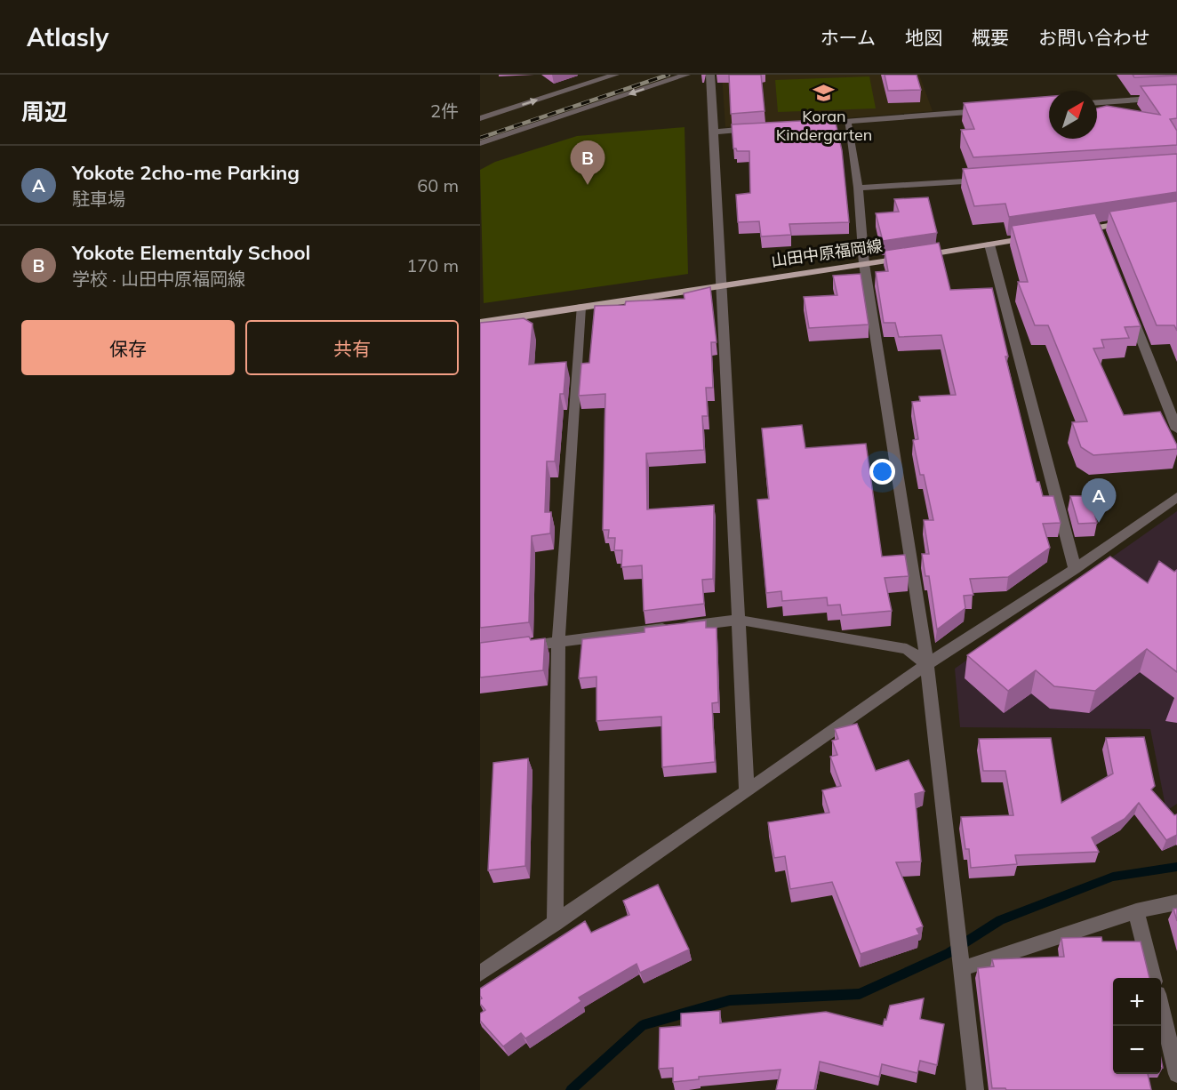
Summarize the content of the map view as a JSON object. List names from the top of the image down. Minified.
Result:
{"streets":{"main road":["山田中原福岡線"]},"places":{"school or university":["Koran Kindergarten"]},"north":"top right","page":{"header":"Atlasly","nav":["ホーム","地図","概要","お問い合わせ"],"heading":["周辺","2件"],"pins":["B","A"],"list":[{"mark":"A","name":"Yokote 2cho-me Parking","note":"駐車場","value":"60 m"},{"mark":"B","name":"Yokote Elementaly School","note":"学校 · 山田中原福岡線","value":"170 m"}],"buttons":["保存","共有"],"map_buttons":["+","−"]}}
